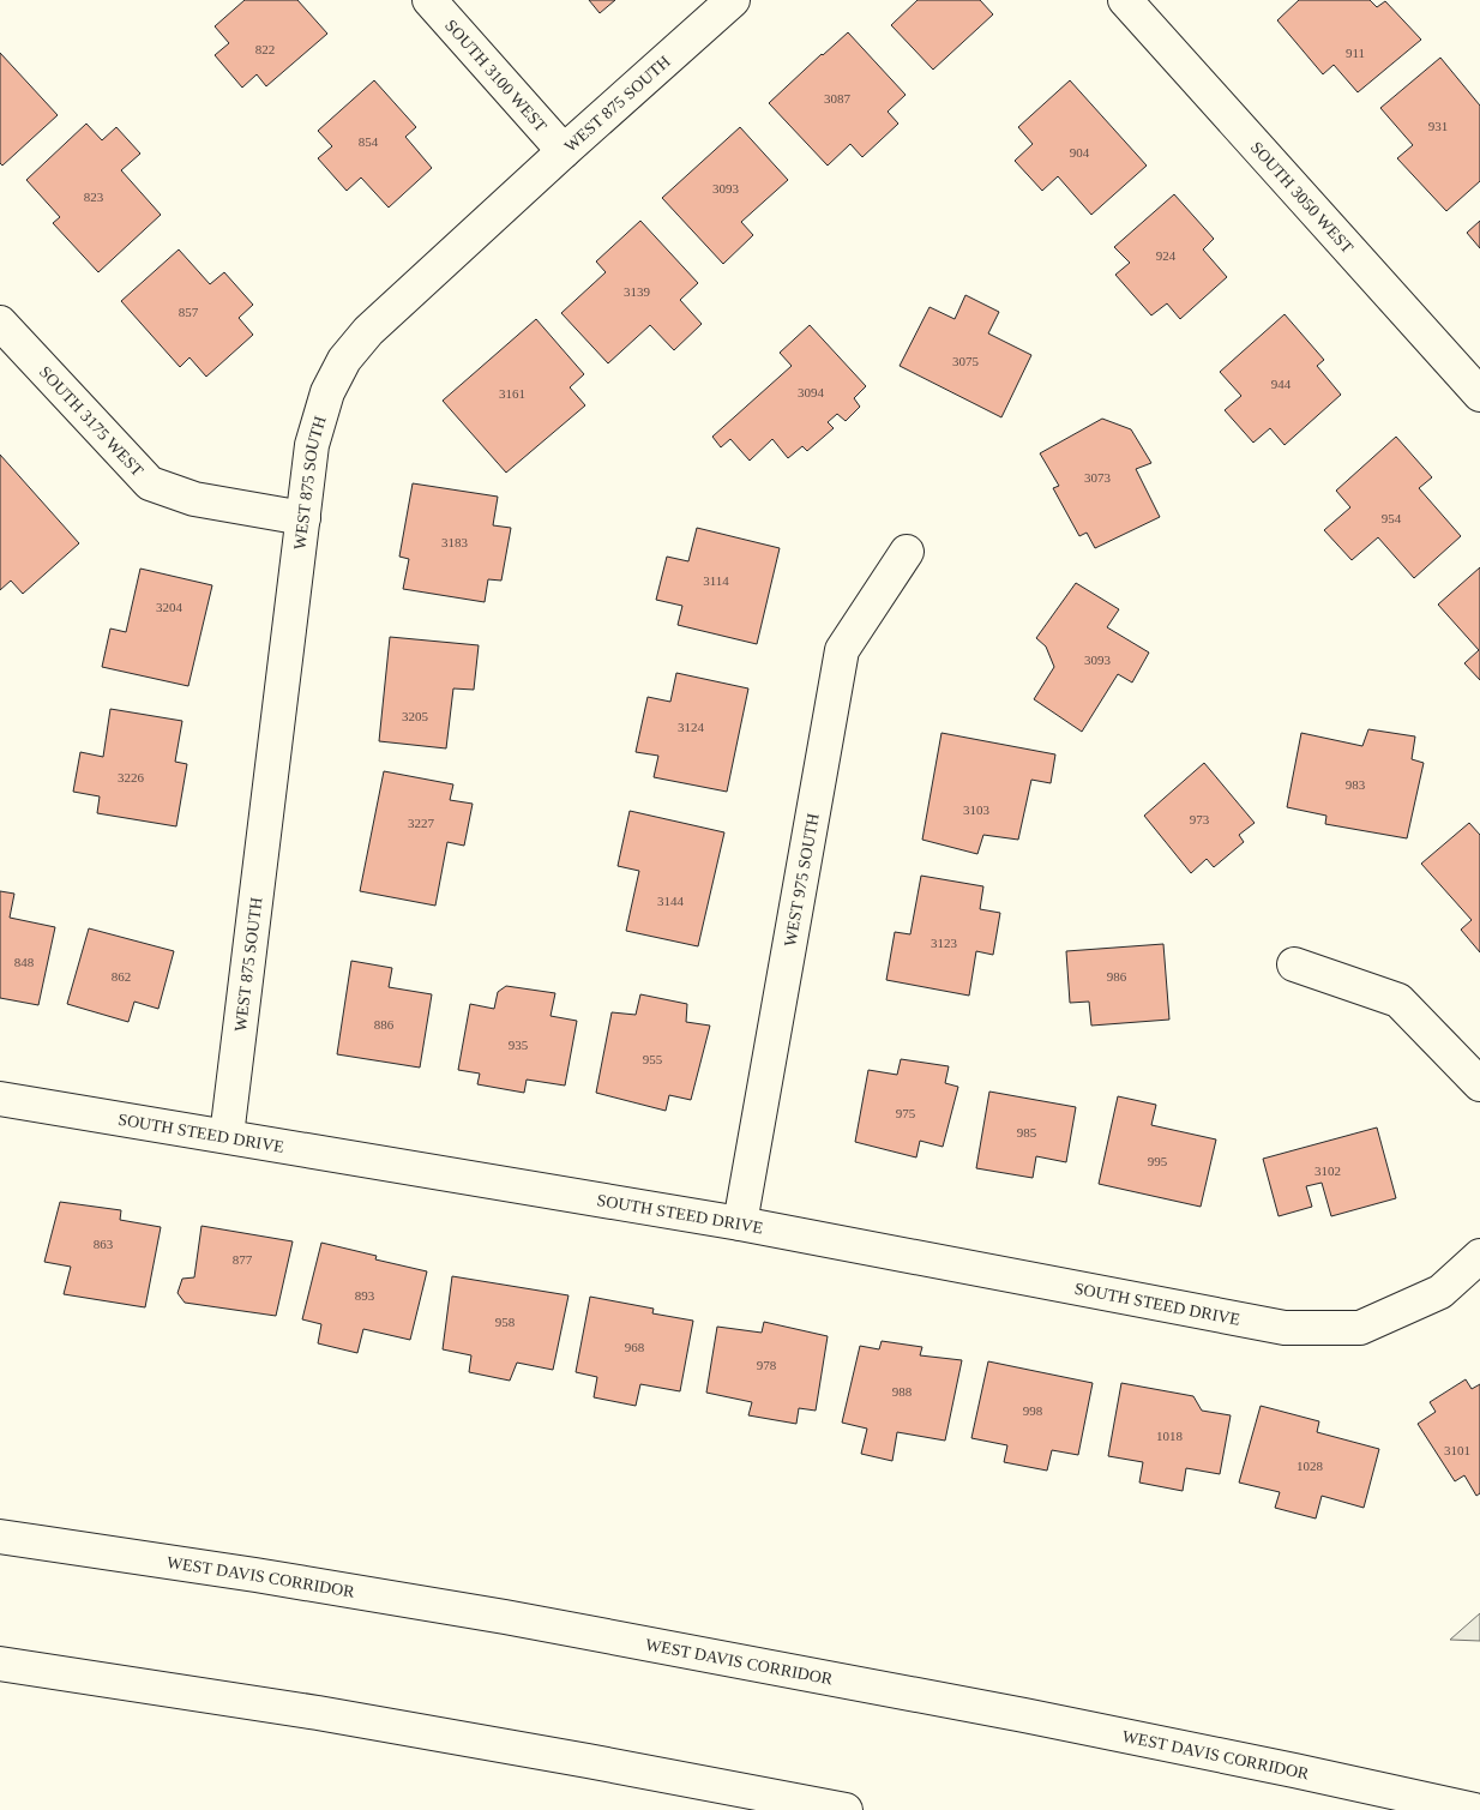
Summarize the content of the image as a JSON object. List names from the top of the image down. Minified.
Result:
{"streets":{"main road":["SOUTH 3100 WEST","WEST 875 SOUTH","SOUTH 3050 WEST","SOUTH 3175 WEST","WEST 975 SOUTH","SOUTH STEED DRIVE","WEST DAVIS CORRIDOR"]},"crossings":[["SOUTH 3100 WEST","WEST 875 SOUTH"],["WEST 875 SOUTH","SOUTH 3175 WEST"],["WEST 875 SOUTH","SOUTH STEED DRIVE"],["WEST 975 SOUTH","SOUTH STEED DRIVE"]],"house_numbers":["822","911","3087","931","854","904","3093","823","924","3139","857","3075","944","3094","3161","3073","954","3183","3114","3204","3093","3205","3124","3226","983","3103","973","3227","3144","3123","848","862","986","886","935","955","975","985","995","3102","863","877","893","958","968","978","988","998","1018","3101","1028"]}
